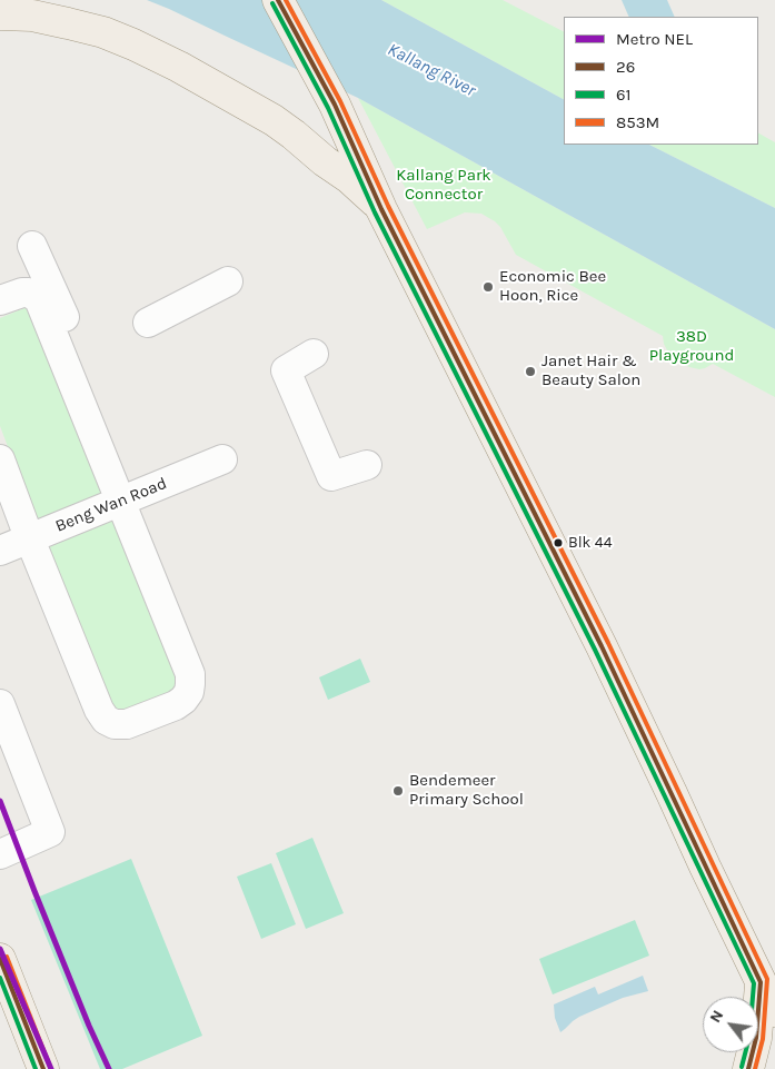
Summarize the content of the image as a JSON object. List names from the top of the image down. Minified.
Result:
{"streets":{"street":["Beng Wan Road"]},"water":["Kallang River"],"parks":["Kallang Park Connector","38D Playground"],"places":["Economic Bee Hoon, Rice","Janet Hair & Beauty Salon","Blk 44","Bendemeer Primary School"],"lines":["transit line 26","transit line 853M","transit line 61","metro line NEL"],"legend":["Metro NEL","26","61","853M"],"north":"top left"}
